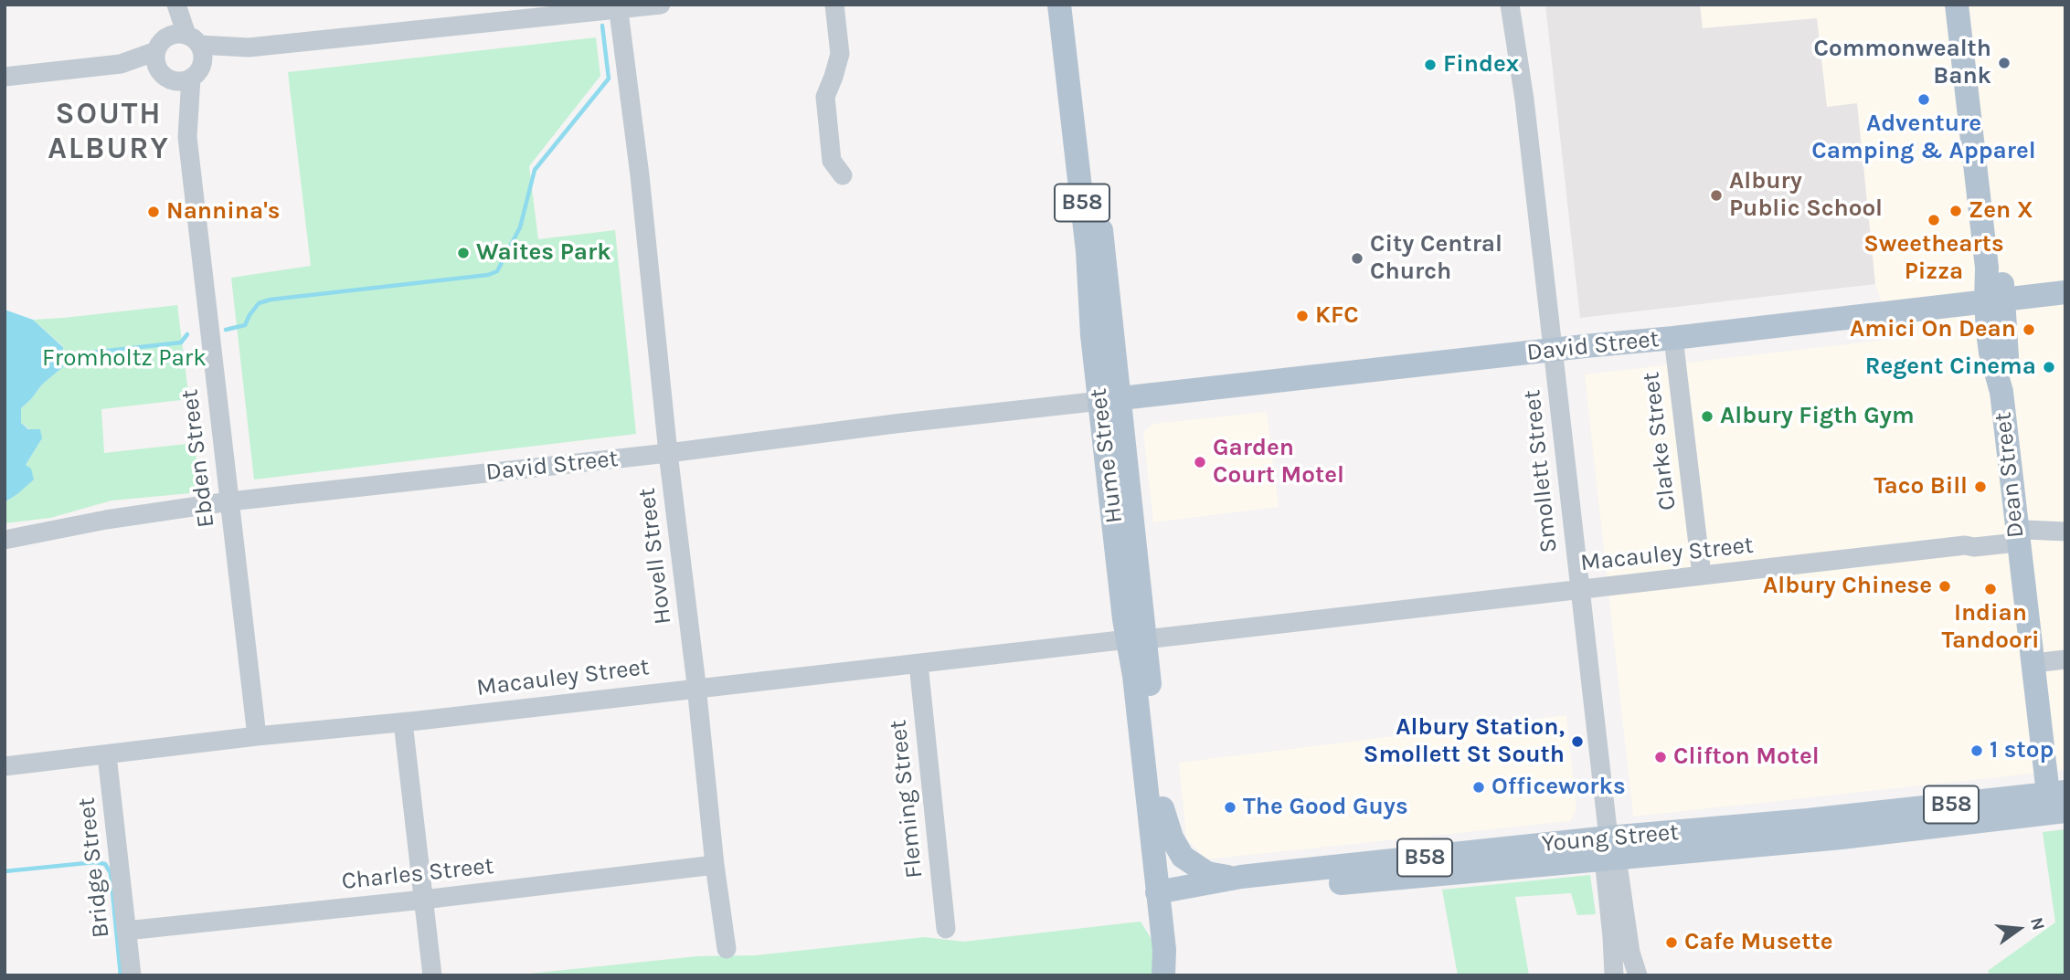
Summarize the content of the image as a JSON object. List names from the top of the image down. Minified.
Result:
{"streets":{"main road":["B58","David Street","Hume Street","Dean Street","Young Street"],"street":["Clarke Street","Ebden Street","Smollett Street","Macauley Street","Hovell Street","Fleming Street","Bridge Street","Charles Street"]},"crossings":[["B58","Hume Street"],["B58","Young Street"],["David Street","Clarke Street"],["David Street","Hume Street"],["David Street","Ebden Street"],["David Street","Smollett Street"],["David Street","Dean Street"],["David Street","Hovell Street"],["Clarke Street","Macauley Street"],["Hume Street","Macauley Street"],["Hume Street","Young Street"],["Ebden Street","Macauley Street"],["Smollett Street","Macauley Street"],["Smollett Street","Young Street"],["Dean Street","Macauley Street"],["Dean Street","Young Street"],["Macauley Street","Hovell Street"],["Macauley Street","Fleming Street"],["Macauley Street","Bridge Street"],["Hovell Street","Charles Street"],["Bridge Street","Charles Street"]],"districts":["SOUTH ALBURY"],"parks":["Fromholtz Park"],"places":["Commonwealth Bank","Findex","Adventure Camping & Apparel","Albury Public School","Zen X","Nannina's","Sweethearts Pizza","Waites Park","City Central Church","KFC","Amici On Dean","Regent Cinema","Albury Figth Gym","Garden Court Motel","Taco Bill","Albury Chinese","Indian Tandoori","Albury Station, Smollett St South","1 stop","Clifton Motel","Officeworks","The Good Guys","Cafe Musette"],"north":"right"}
